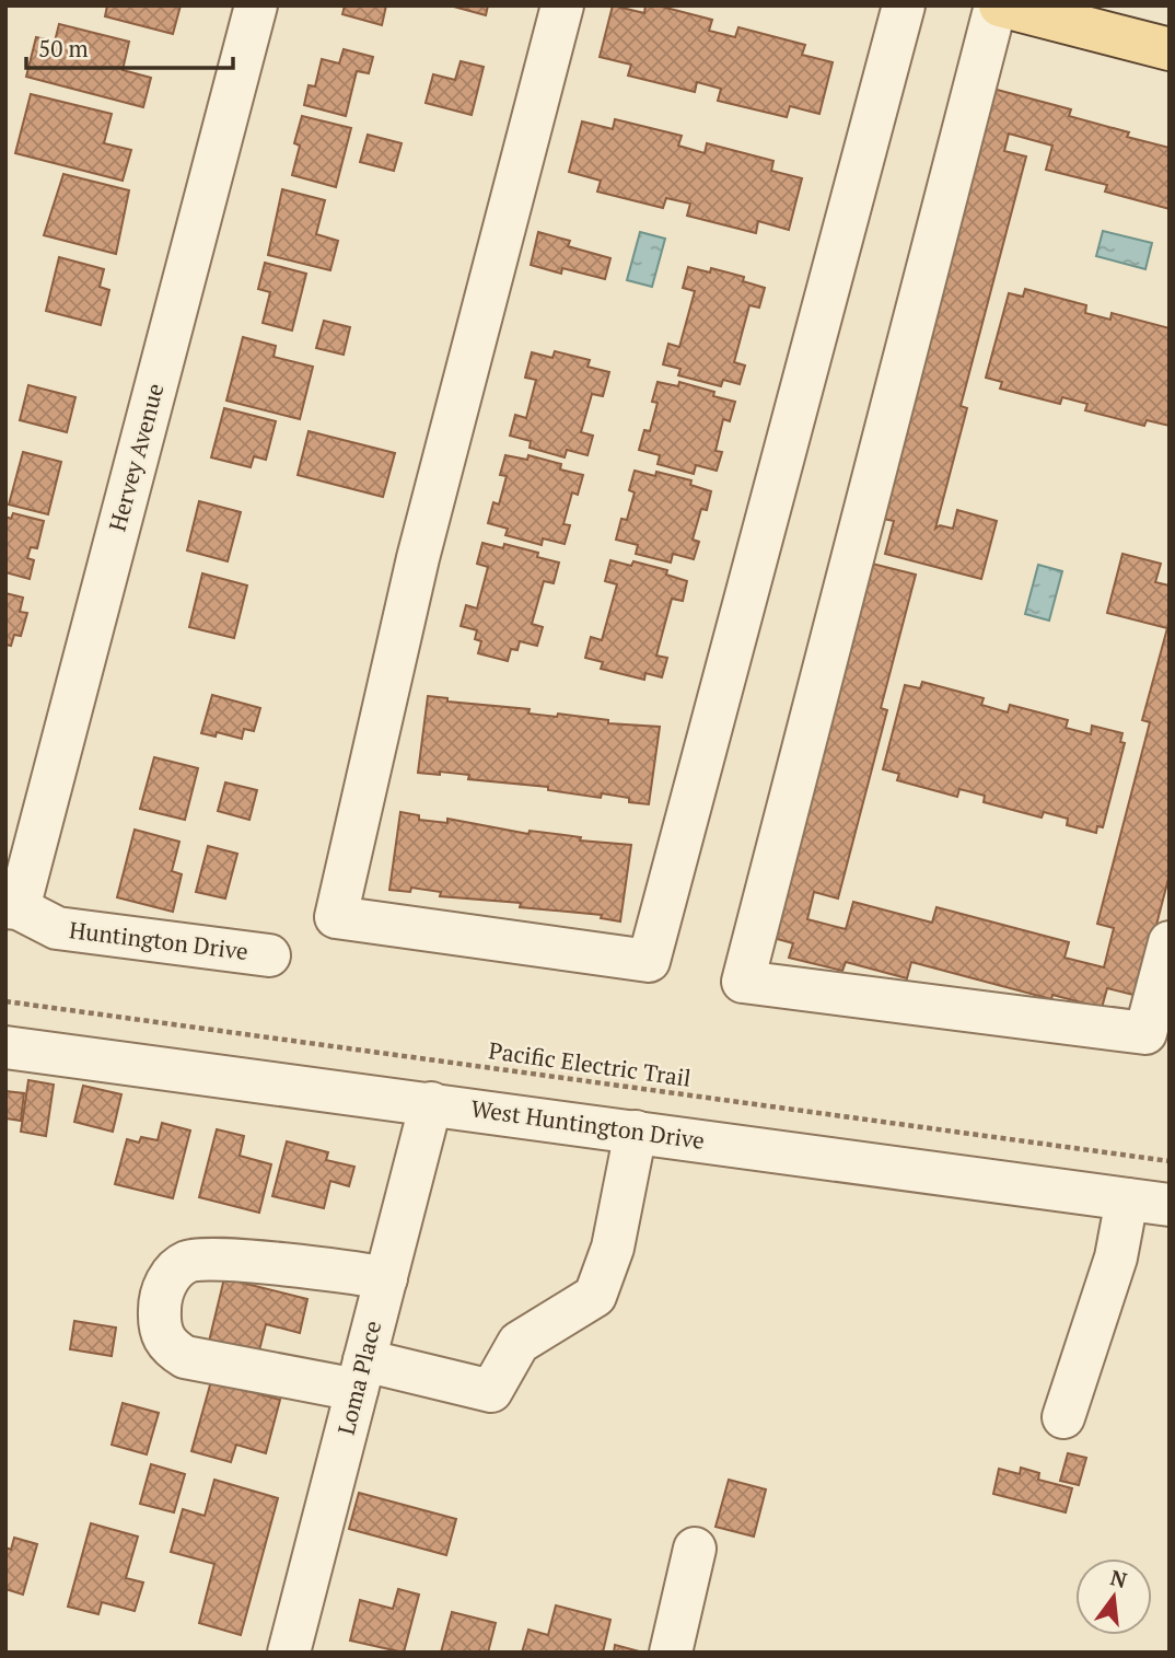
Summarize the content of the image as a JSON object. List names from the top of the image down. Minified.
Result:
{"streets":{"street":["Hervey Avenue","Huntington Drive","West Huntington Drive","Loma Place"],"path":["Pacific Electric Trail"]},"crossings":[["Hervey Avenue","Huntington Drive"],["West Huntington Drive","Loma Place"]],"scale_bar":"50 m","north":"top"}
